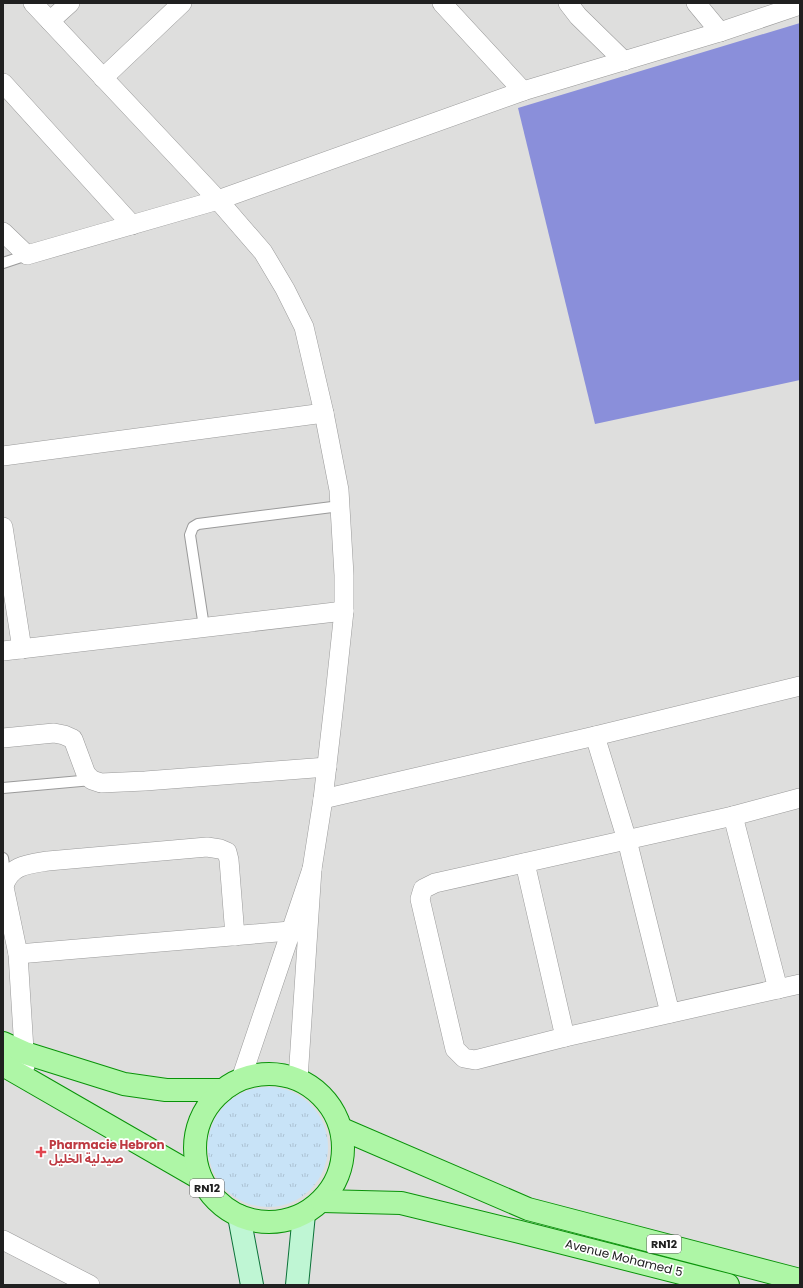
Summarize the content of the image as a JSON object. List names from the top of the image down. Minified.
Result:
{"streets":{"main road":["RN12","Avenue Mohamed 5"]},"crossings":[["RN12","Avenue Mohamed 5"]],"places":{"health":["Pharmacie Hebron صيدلية الخليل"]}}
